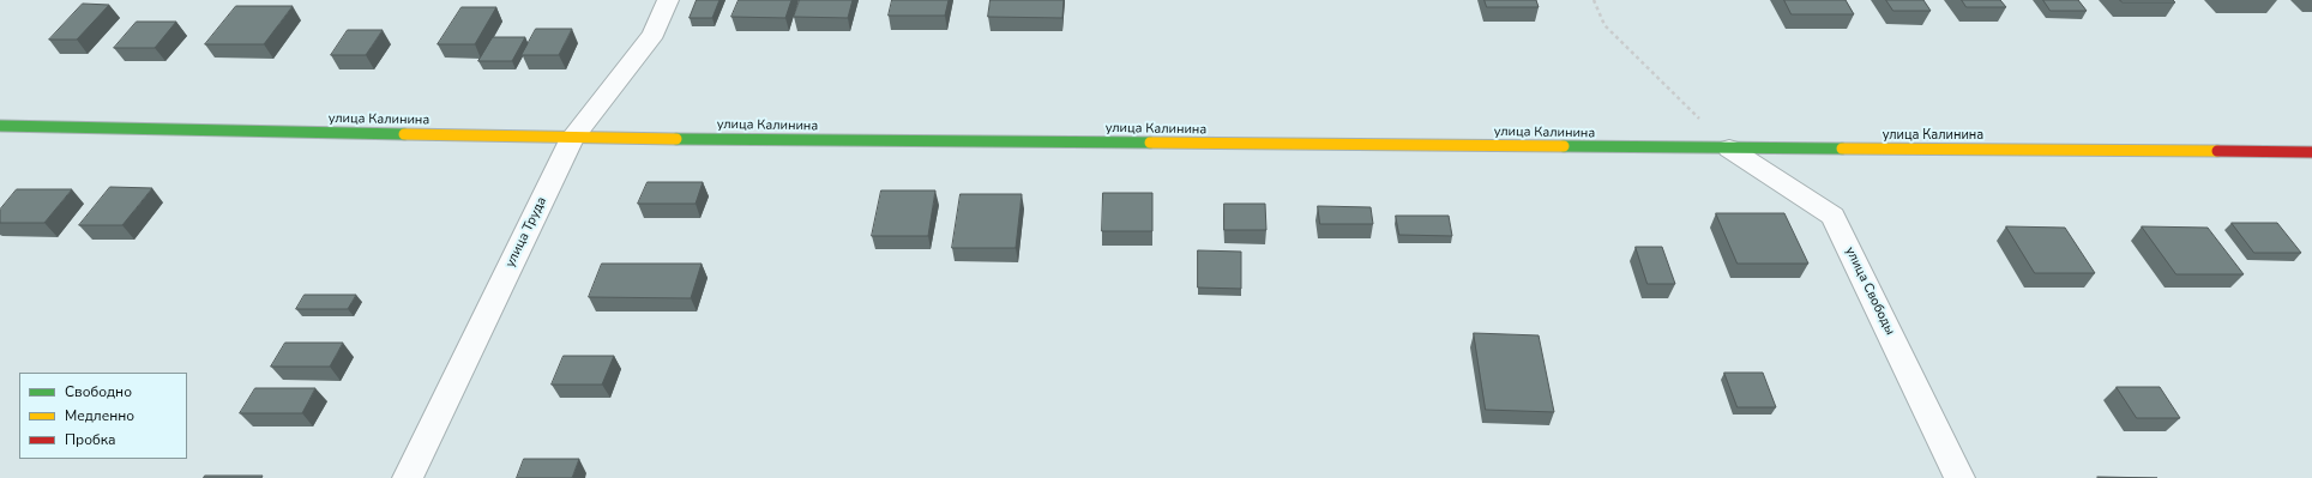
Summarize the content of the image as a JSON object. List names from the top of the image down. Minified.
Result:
{"streets":{"street":["улица Калинина","улица Труда","улица Свободы"]},"crossings":[["улица Калинина","улица Труда"],["улица Калинина","улица Свободы"]],"legend":["Свободно","Медленно","Пробка"]}
